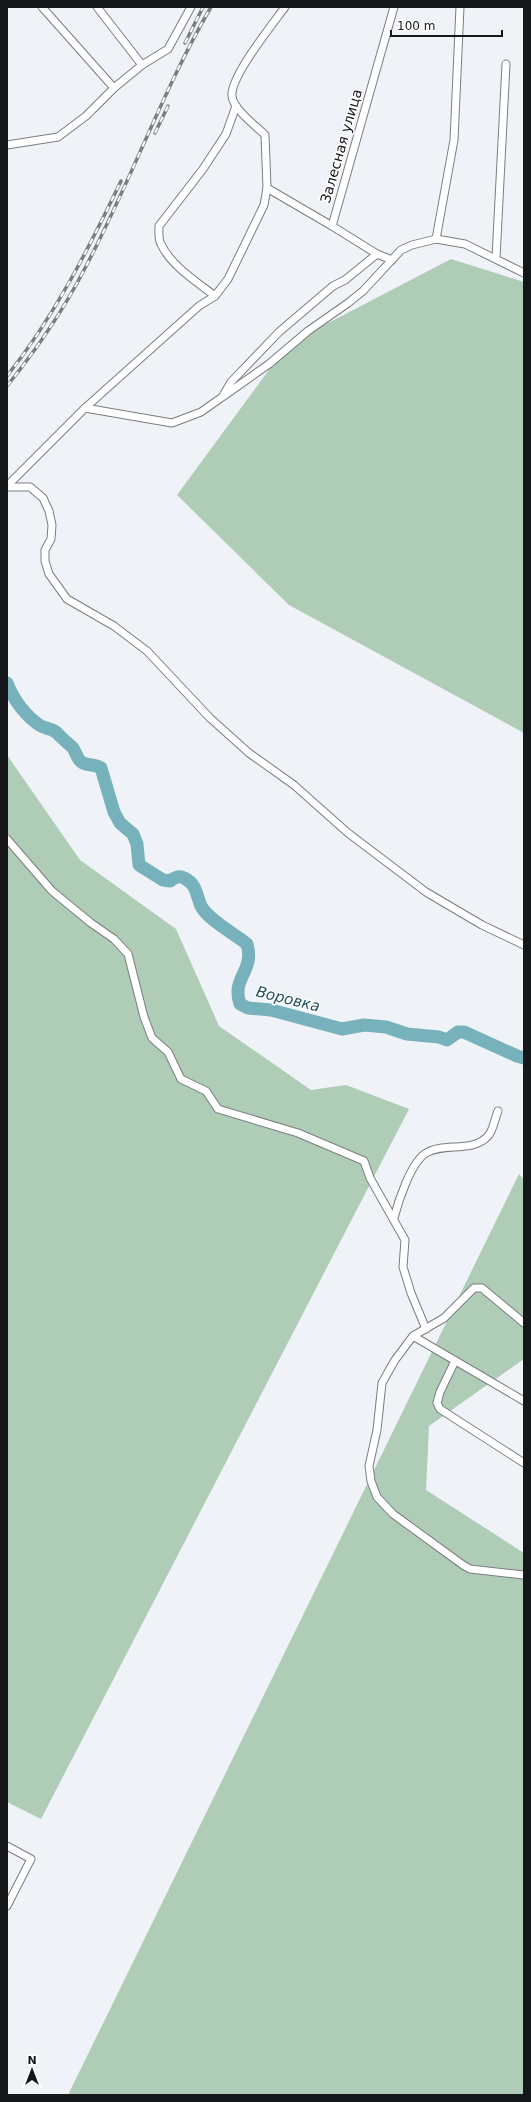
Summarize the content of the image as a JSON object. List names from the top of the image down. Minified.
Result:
{"streets":{"street":["Залесная улица"]},"water":["Воровка"],"scale_bar":"100 m","north":"top"}
